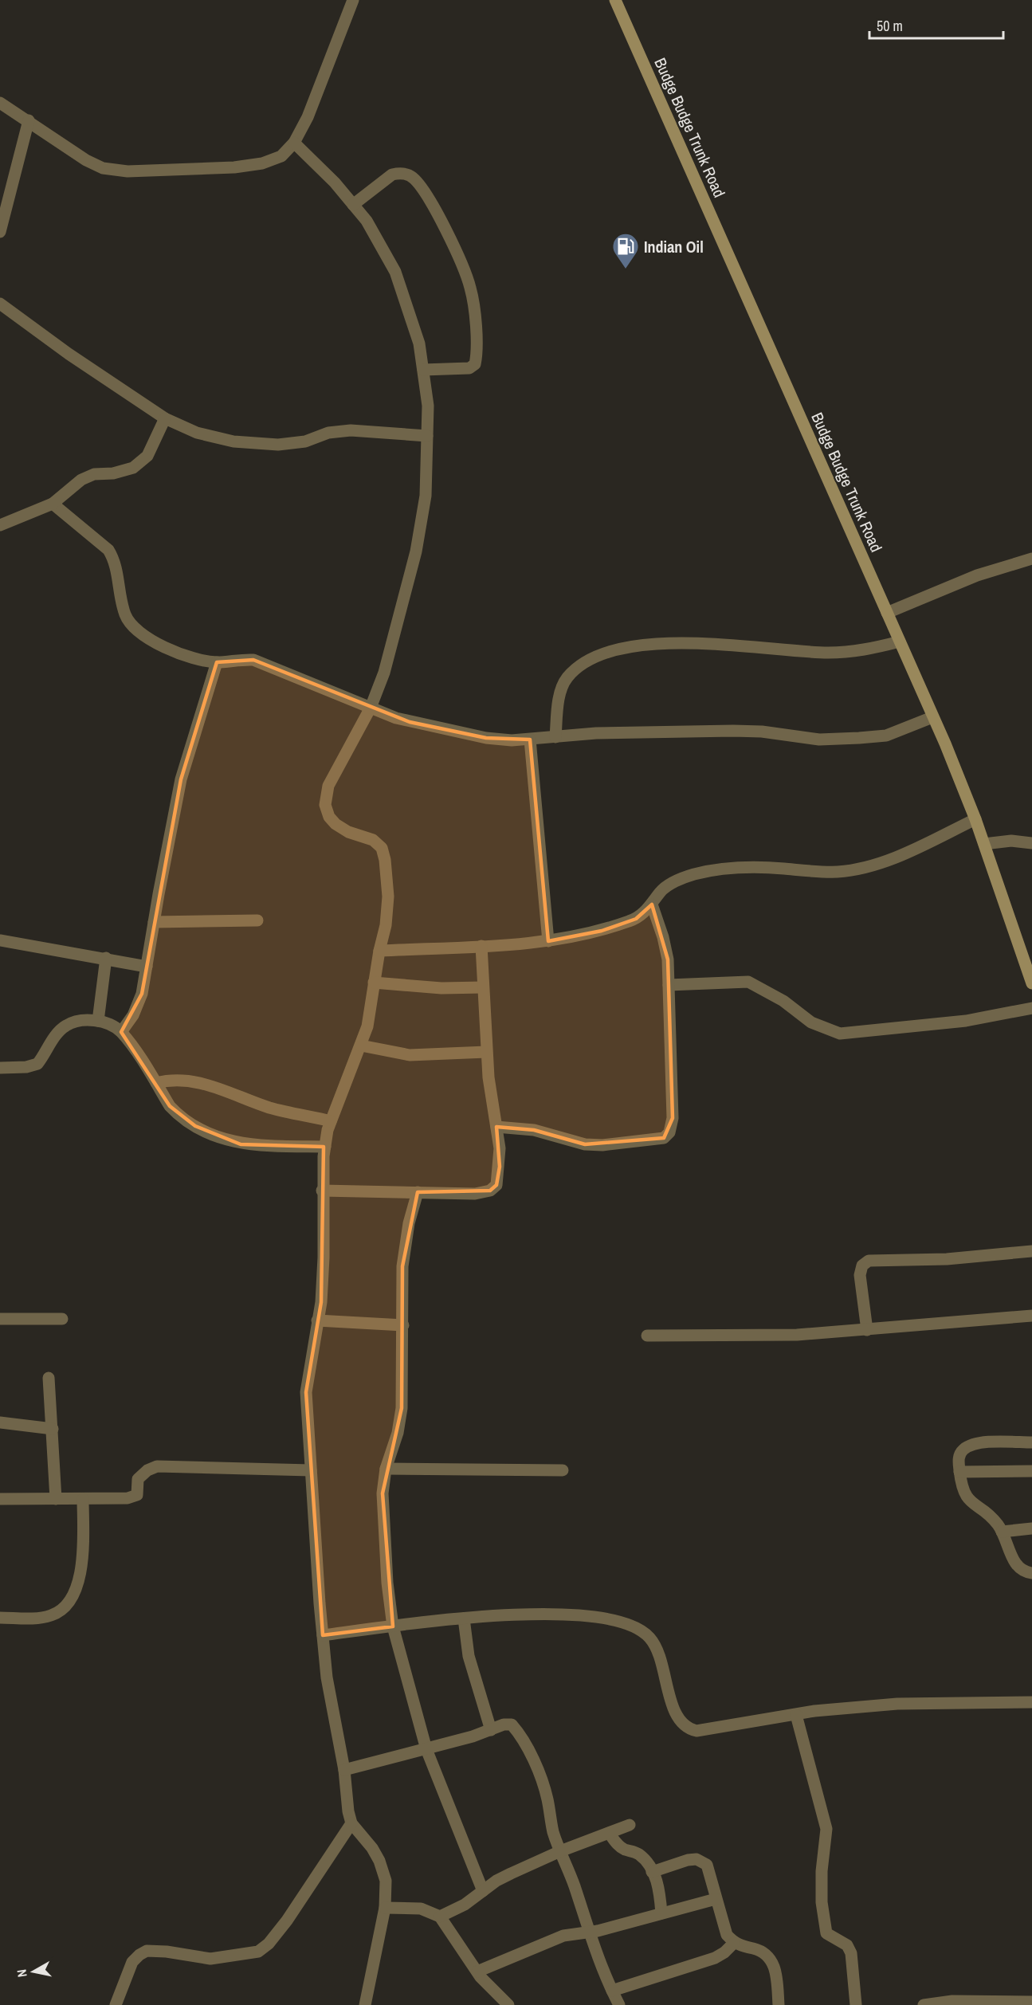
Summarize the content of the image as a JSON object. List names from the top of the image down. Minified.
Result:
{"streets":{"main road":["Budge Budge Trunk Road"]},"places":{"fuel station":["Indian Oil"]},"scale_bar":"50 m","north":"left"}
